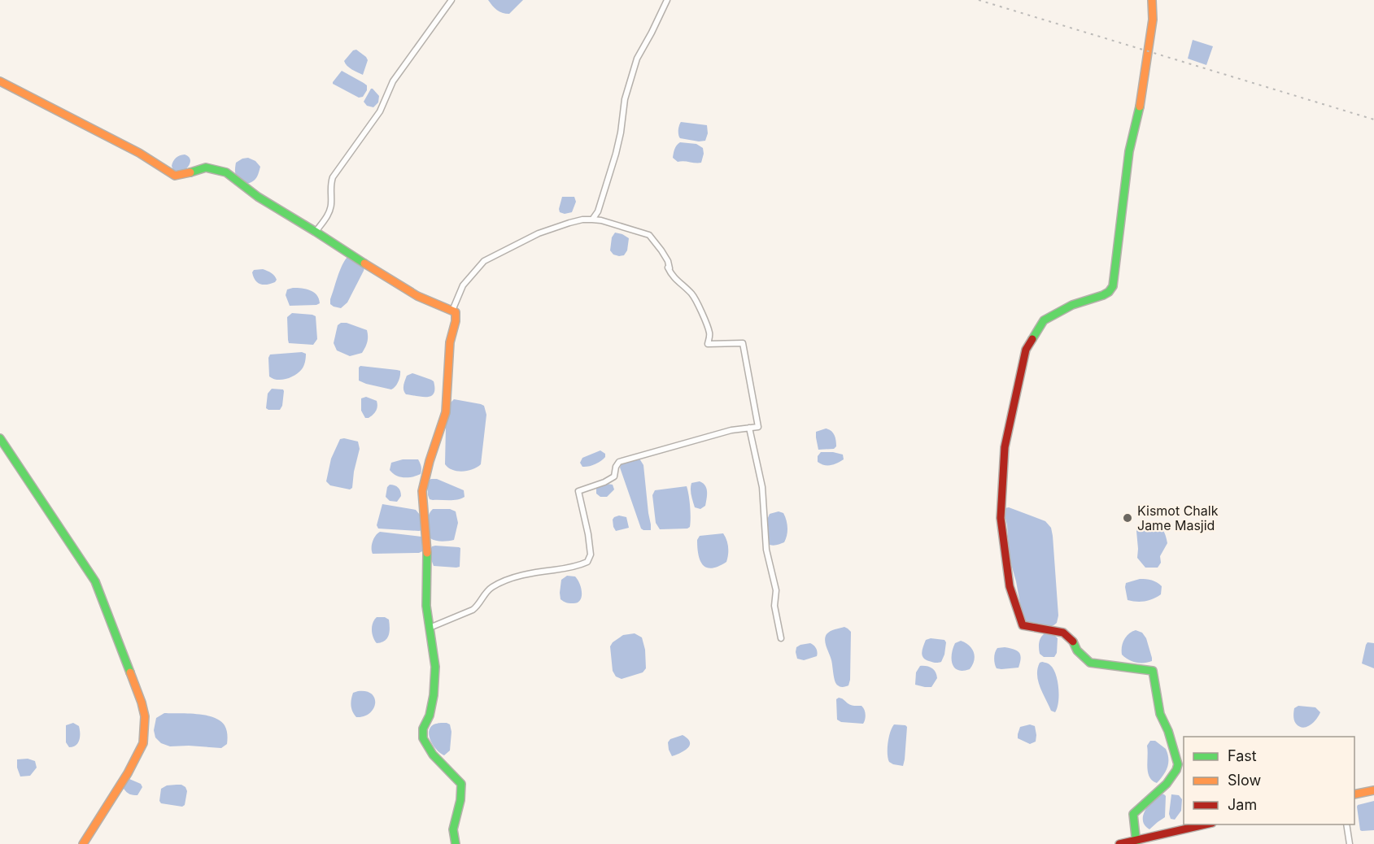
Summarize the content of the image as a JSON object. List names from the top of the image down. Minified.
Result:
{"places":["Kismot Chalk Jame Masjid"],"legend":["Fast","Slow","Jam"]}
